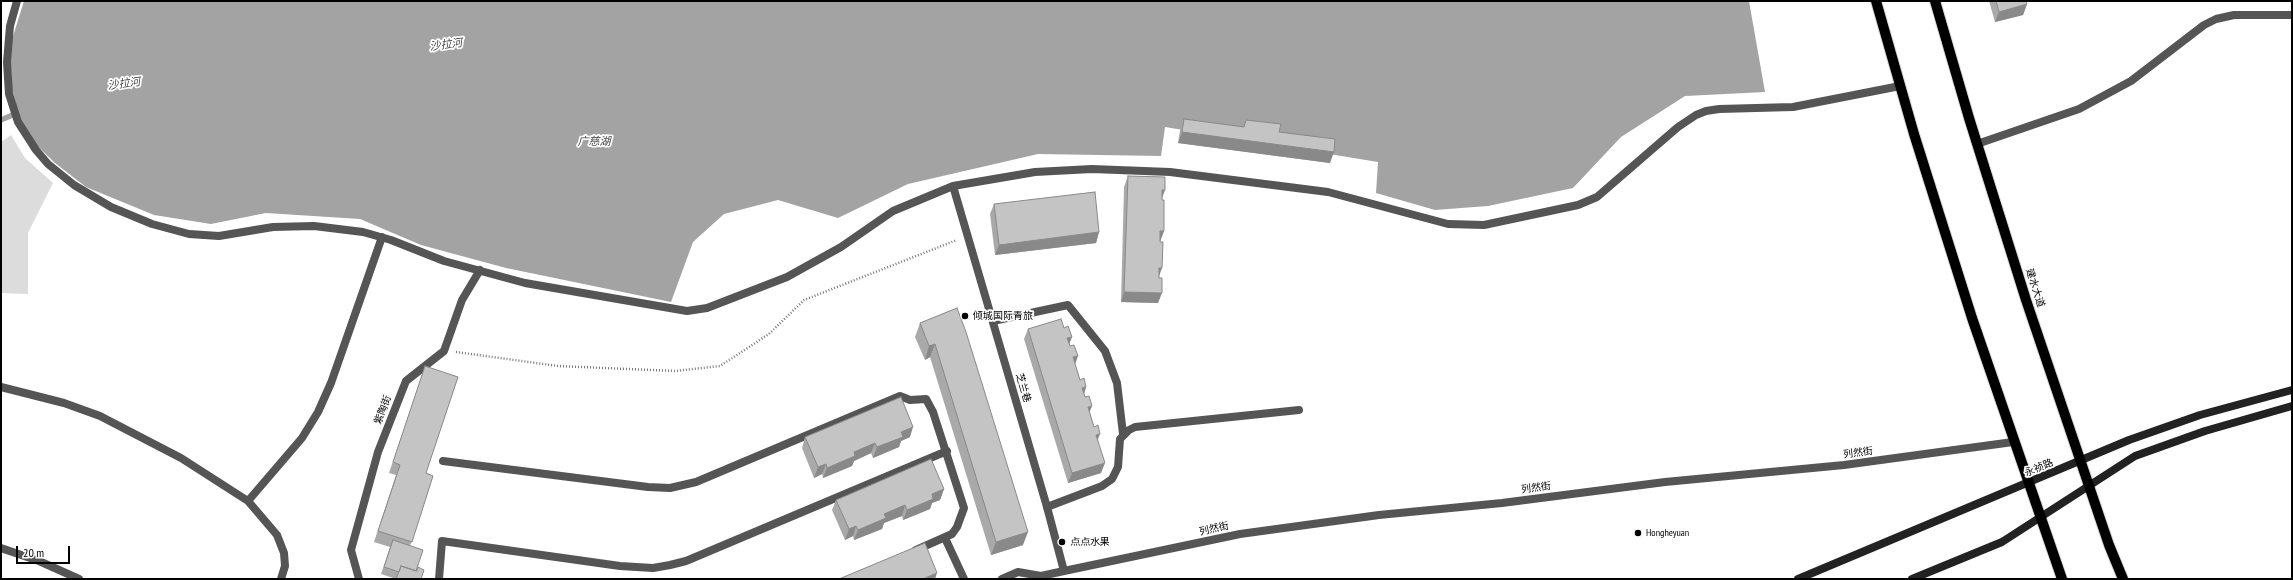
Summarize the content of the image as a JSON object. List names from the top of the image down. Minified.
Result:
{"streets":{"main road":["建水大道","永祯路"],"street":["芝兰巷","紫陶街","列然街"]},"crossings":[["建水大道","永祯路"],["芝兰巷","列然街"]],"water":["沙拉河","广慈湖"],"places":["倾城国际青旅","Hongheyuan","点点水果"],"scale_bar":"20 m"}
